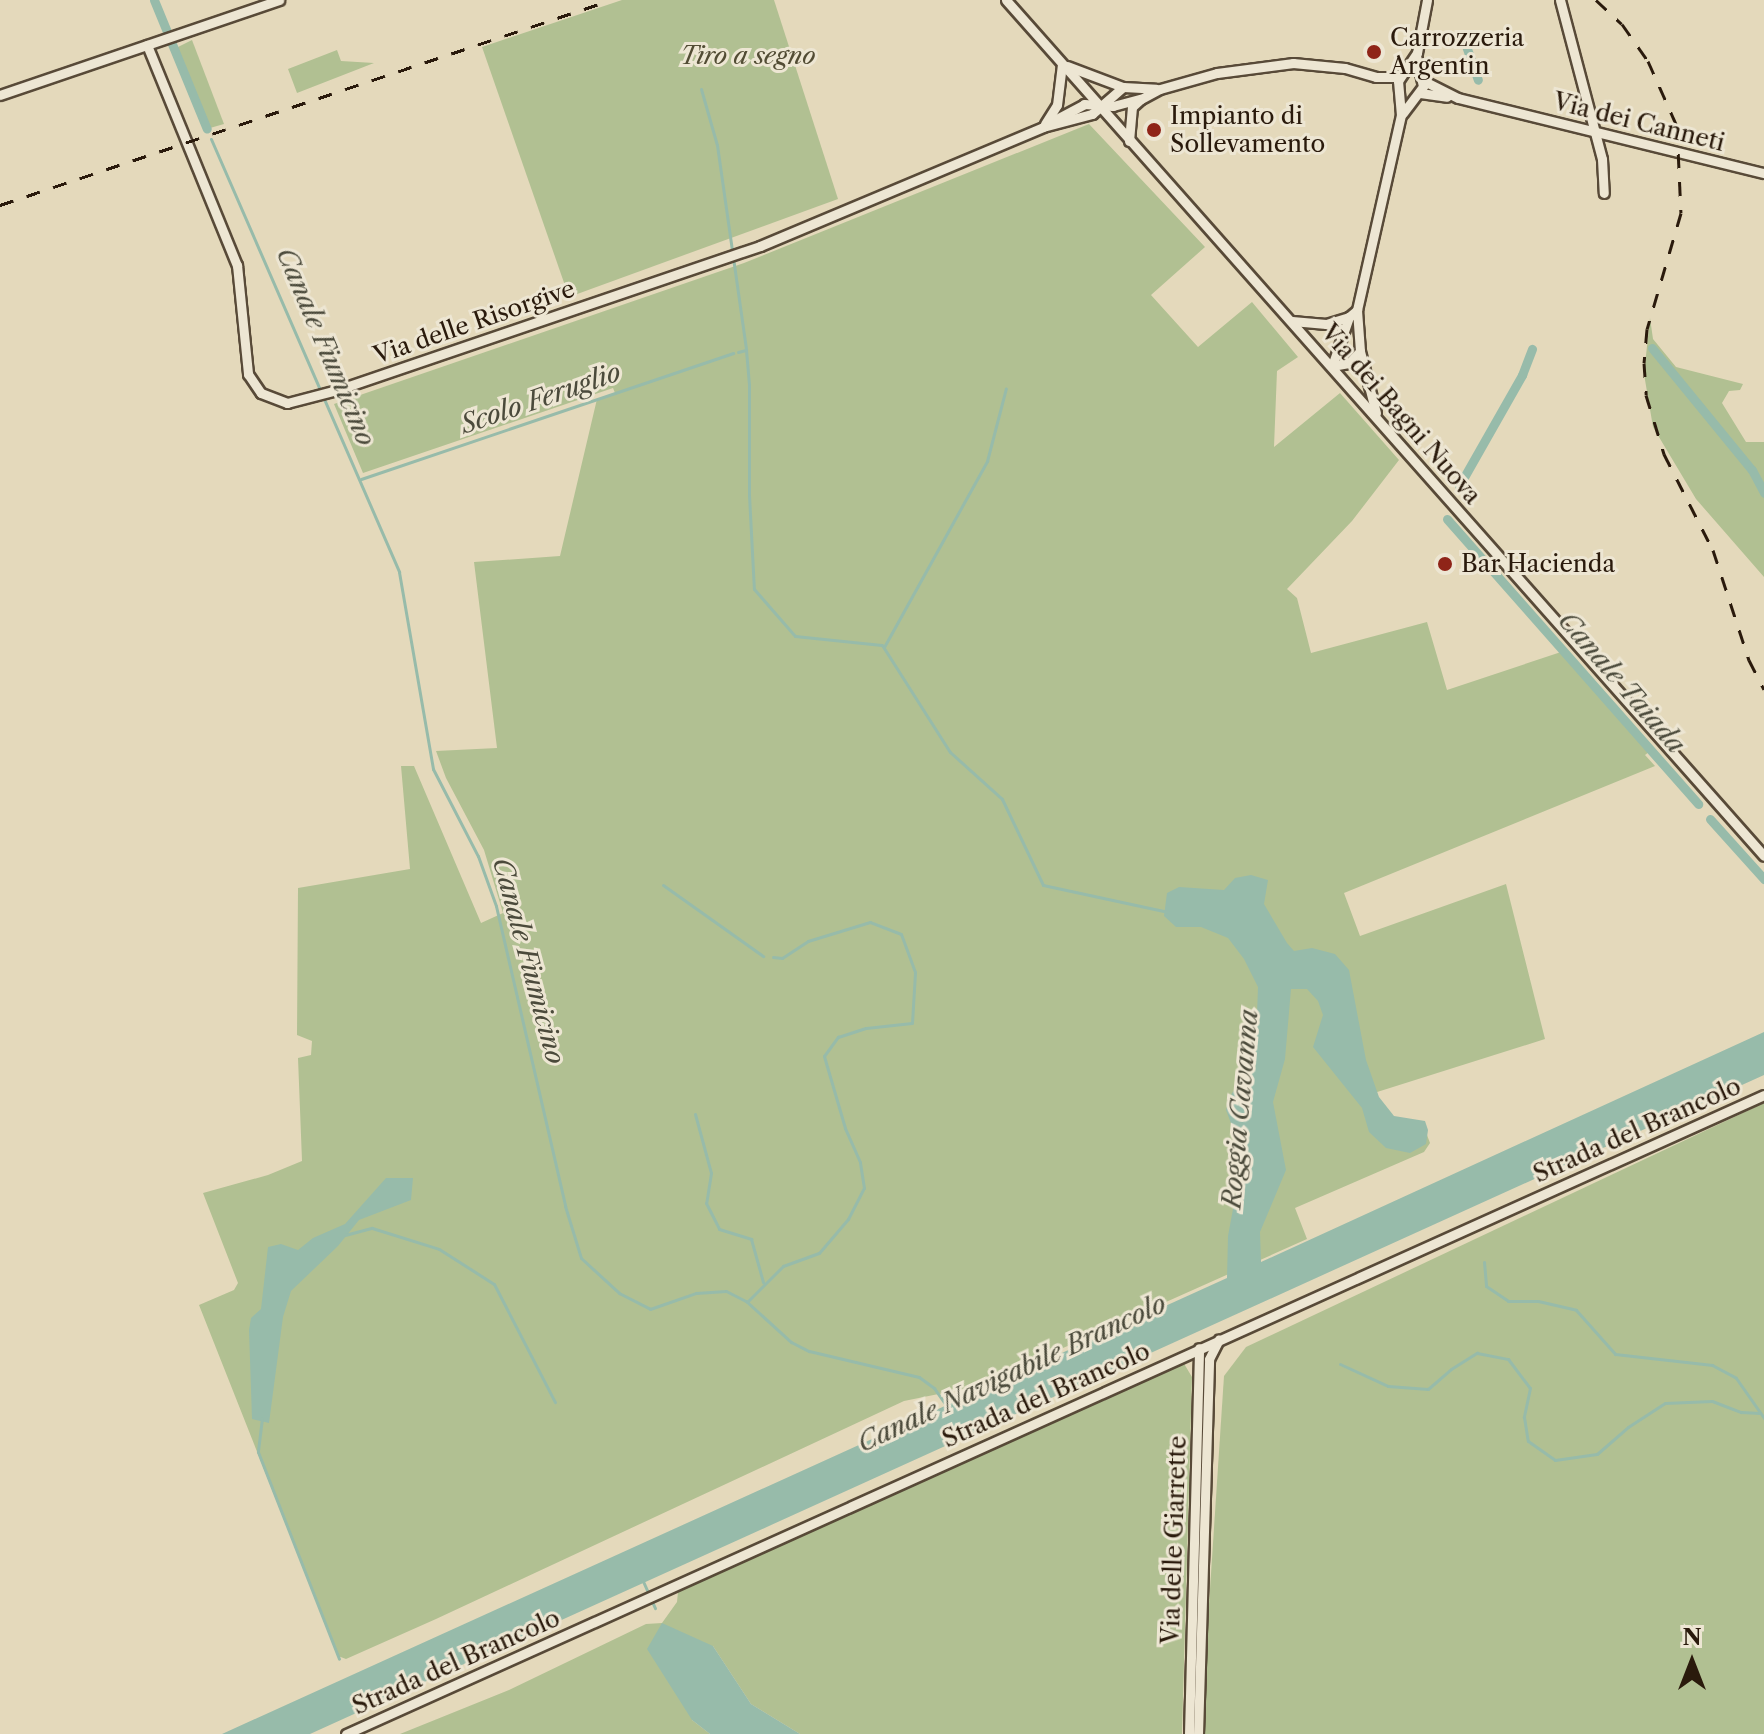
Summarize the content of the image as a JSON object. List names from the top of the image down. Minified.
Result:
{"streets":{"street":["Via dei Canneti","Via delle Risorgive","Via dei Bagni Nuova","Strada del Brancolo","Via delle Giarrette"]},"crossings":[["Via delle Risorgive","Via dei Bagni Nuova"],["Strada del Brancolo","Via delle Giarrette"]],"water":["Canale Fiumicino","Scolo Feruglio","Canale Taiada","Roggia Cavanna","Canale Navigabile Brancolo"],"parks":["Tiro a segno"],"places":["Carrozzeria Argentin","Impianto di Sollevamento","Bar Hacienda"],"north":"top"}
